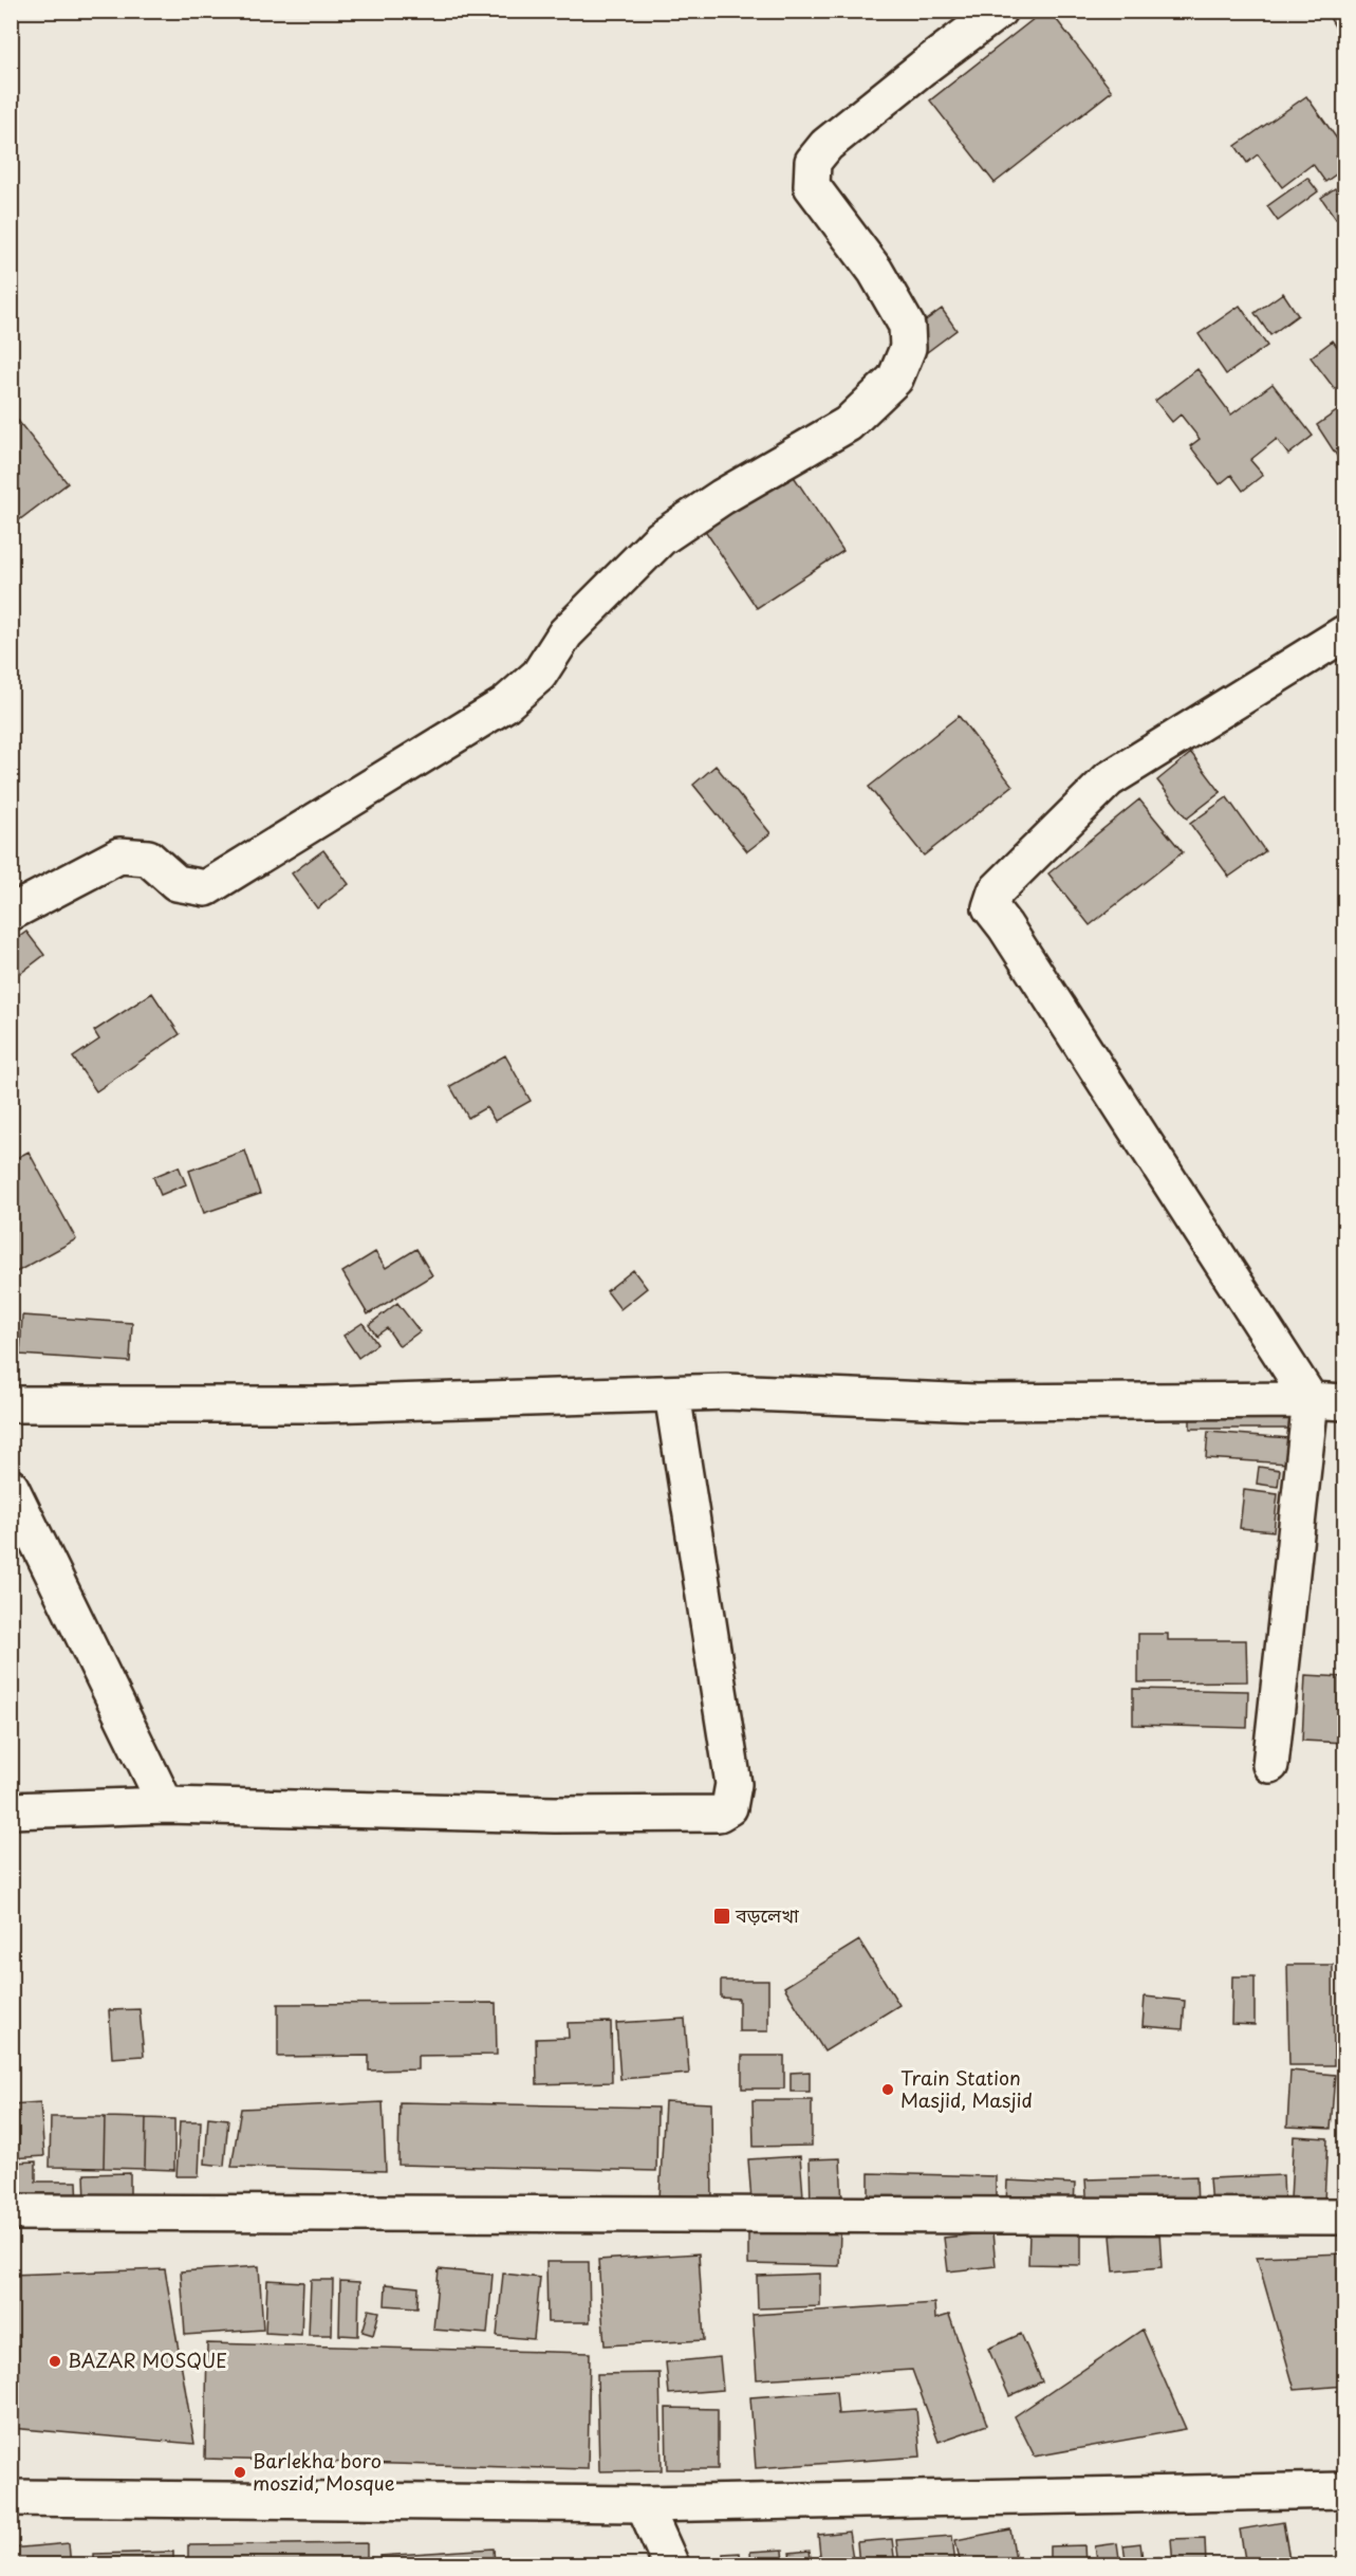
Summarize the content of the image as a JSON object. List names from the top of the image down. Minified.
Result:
{"places":{"transit":["বড়লেখা"],"other":["Train Station Masjid, Masjid","BAZAR MOSQUE","Barlekha boro moszid, Mosque"]}}
